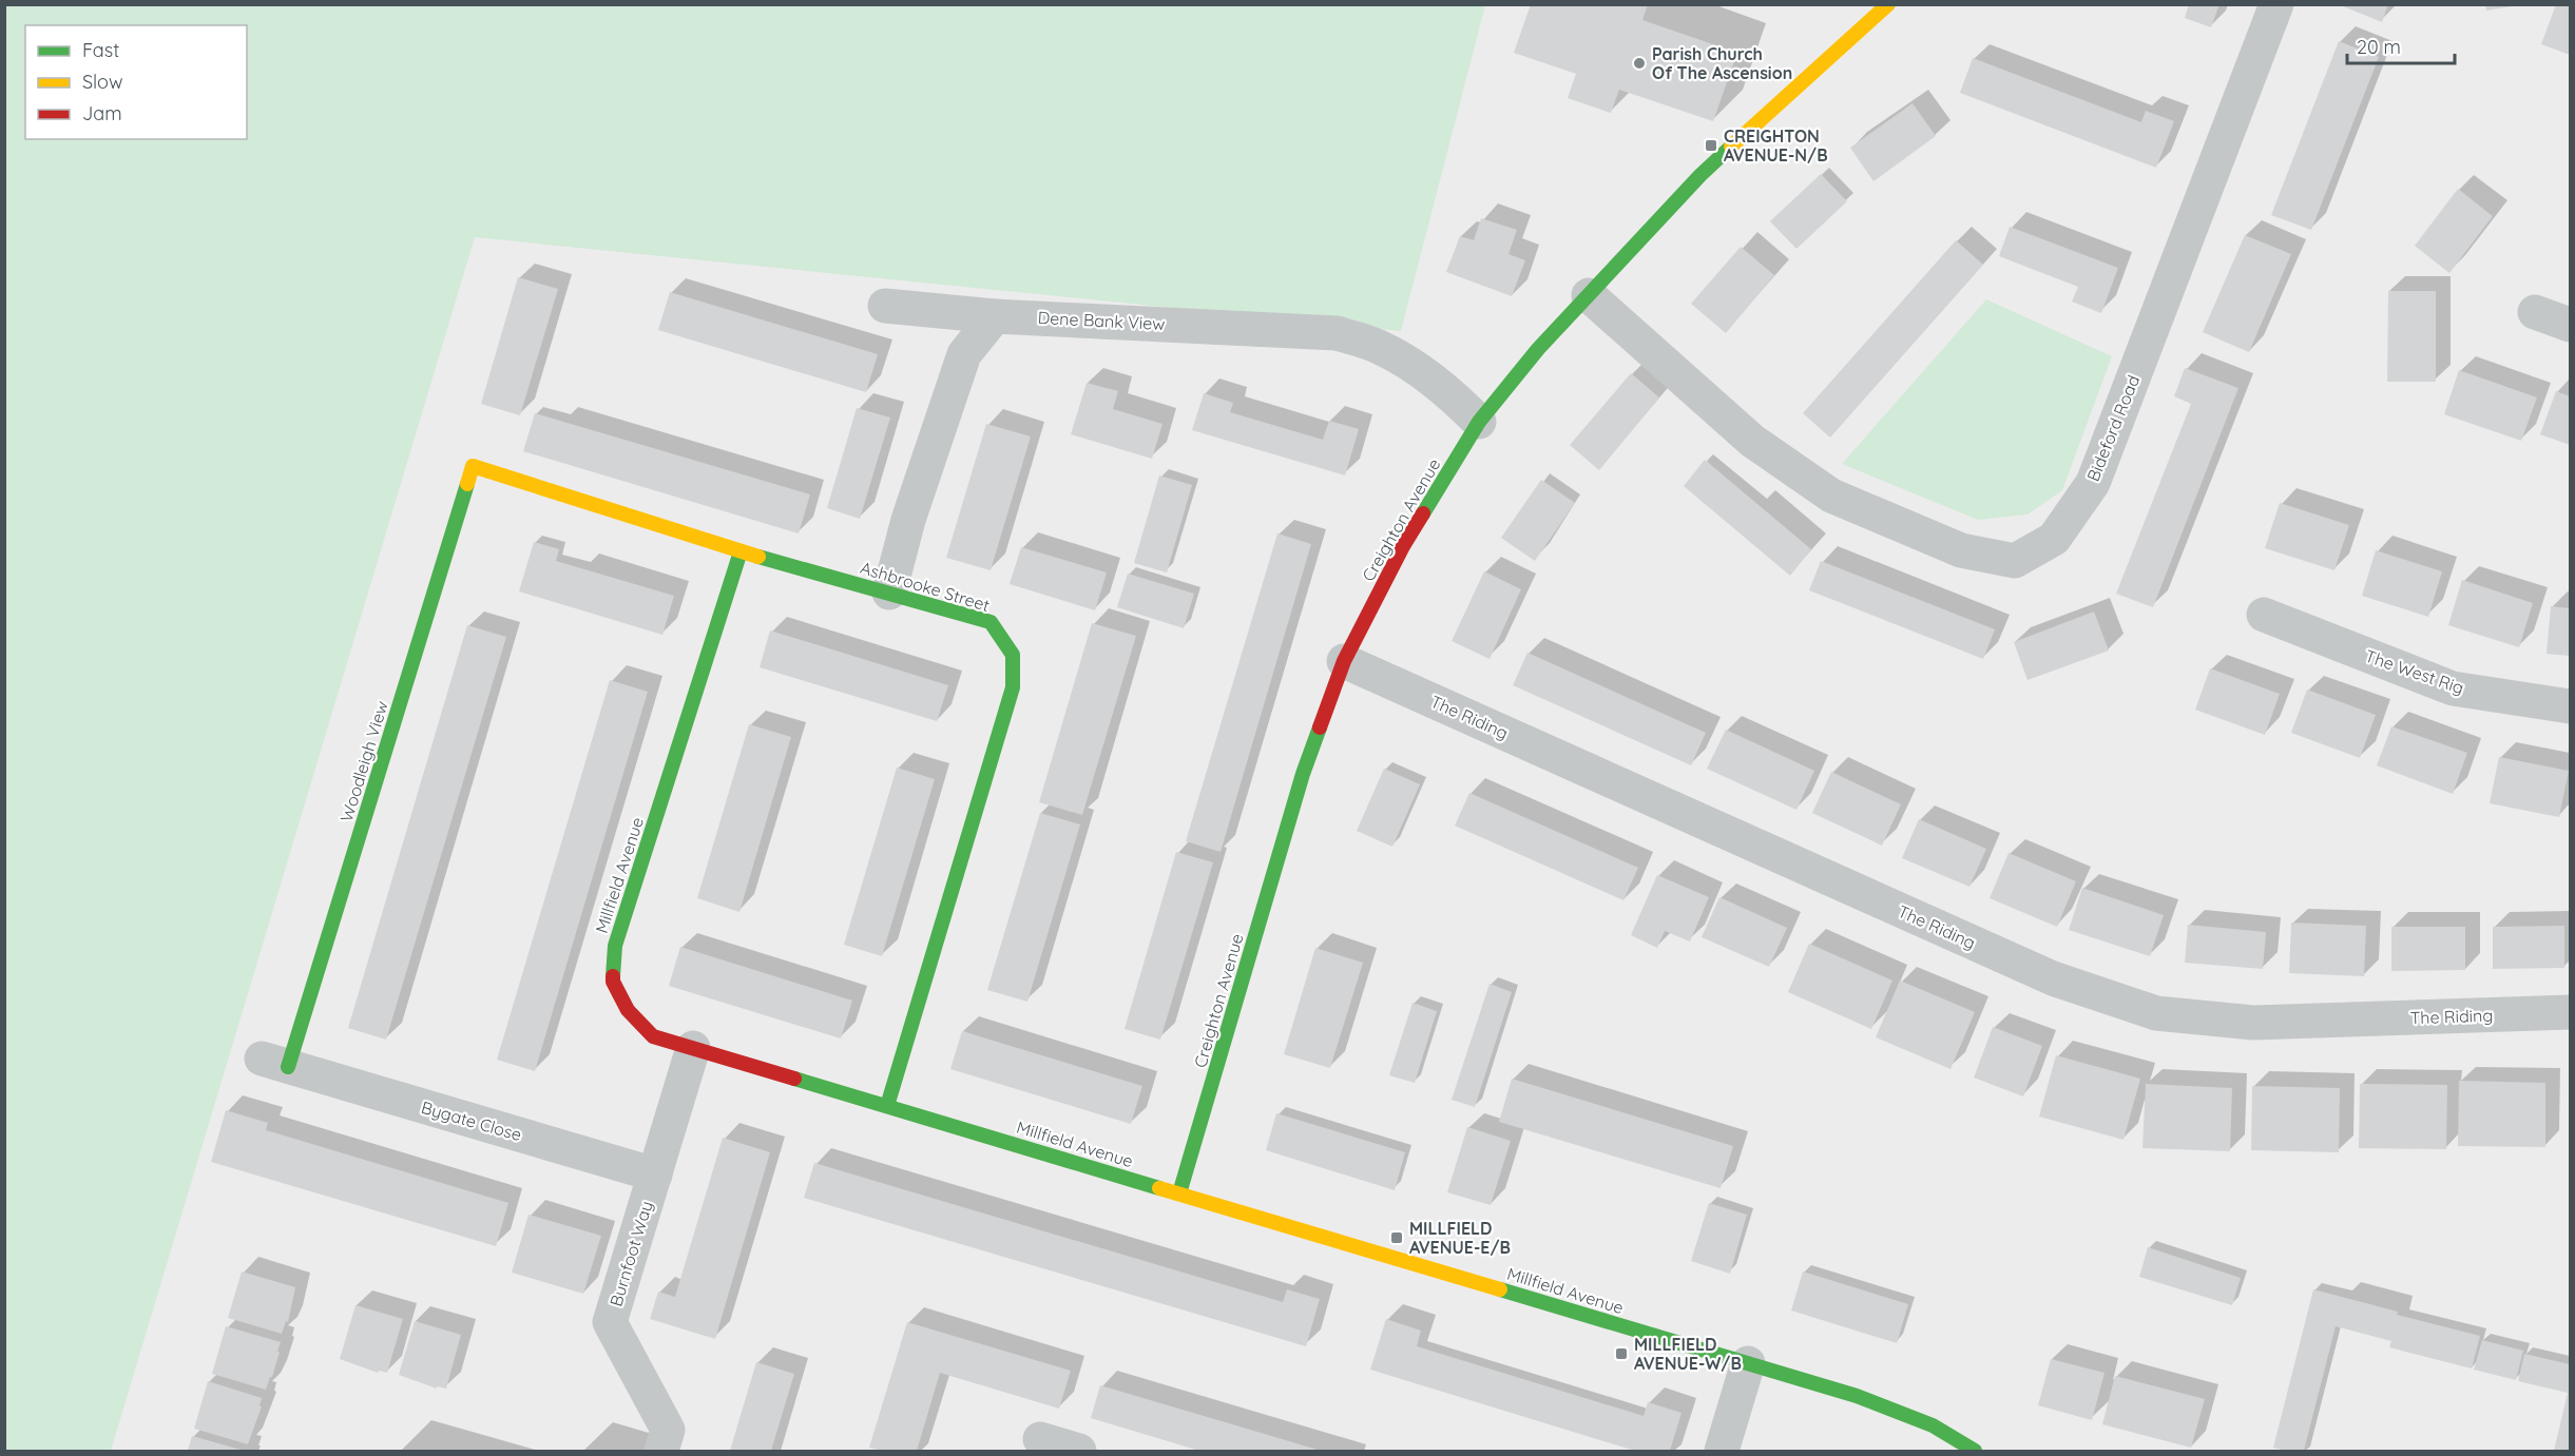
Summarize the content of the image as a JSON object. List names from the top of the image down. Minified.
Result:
{"streets":{"street":["Dene Bank View","Bideford Road","Creighton Avenue","Ashbrooke Street","The West Rig","The Riding","Woodleigh View","Millfield Avenue","Bygate Close","Burnfoot Way"]},"crossings":[["Dene Bank View","Creighton Avenue"],["Bideford Road","Creighton Avenue"],["Creighton Avenue","The Riding"],["Creighton Avenue","Millfield Avenue"],["Ashbrooke Street","Woodleigh View"],["Ashbrooke Street","Millfield Avenue"],["Woodleigh View","Bygate Close"],["Millfield Avenue","Burnfoot Way"],["Bygate Close","Burnfoot Way"]],"places":{"other":["Parish Church Of The Ascension"],"transit":["CREIGHTON AVENUE-N/B","MILLFIELD AVENUE-E/B","MILLFIELD AVENUE-W/B"]},"legend":["Fast","Slow","Jam"],"scale_bar":"20 m"}
